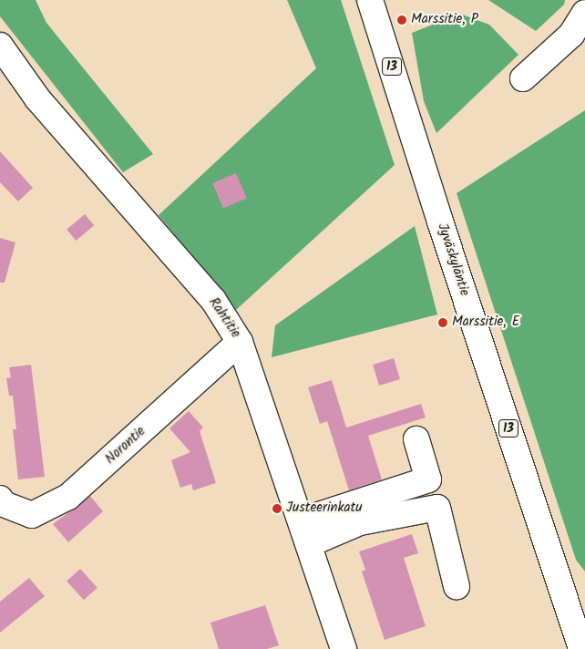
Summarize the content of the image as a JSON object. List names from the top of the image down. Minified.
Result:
{"streets":{"main road":["13","Jyväskyläntie","Rahtitie","Norontie"]},"crossings":[["Rahtitie","Norontie"]],"places":["Marssitie, P","Marssitie, E","Justeerinkatu"]}
